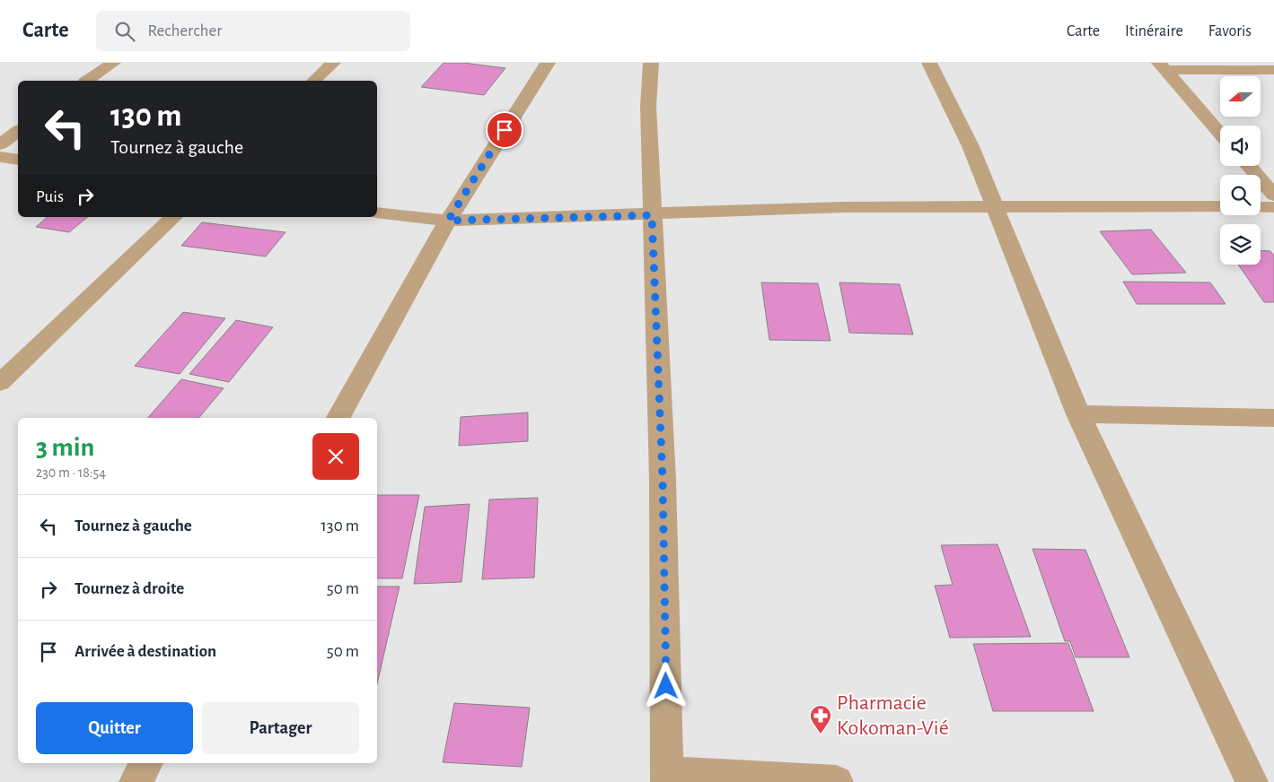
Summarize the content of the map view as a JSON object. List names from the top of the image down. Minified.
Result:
{"places":{"pharmacy":["Pharmacie Kokoman-Vié"]},"north":"left","page":{"header":"Carte","search":"Rechercher","nav":["Carte","Itinéraire","Favoris"],"turn":["130 m","Tournez à gauche"],"then":"Puis","heading":["3 min","230 m · 18:54"],"list":[{"name":"Tournez à gauche","value":"130 m"},{"name":"Tournez à droite","value":"50 m"},{"name":"Arrivée à destination","value":"50 m"}],"buttons":["Quitter","Partager"]}}
